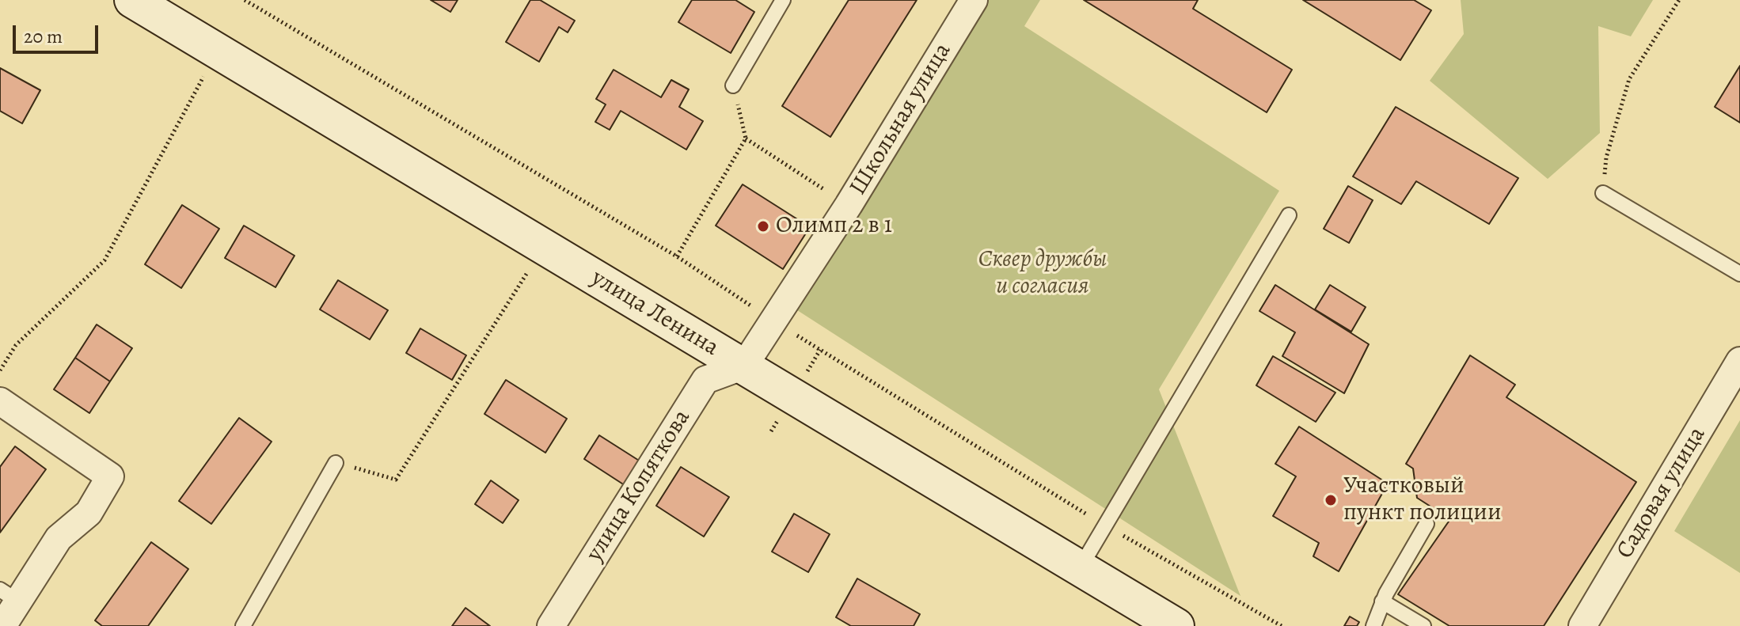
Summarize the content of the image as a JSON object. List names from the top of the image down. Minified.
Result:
{"streets":{"main road":["улица Ленина"],"street":["Школьная улица","улица Копяткова","Садовая улица"]},"crossings":[["Школьная улица","улица Ленина"],["Школьная улица","улица Копяткова"],["улица Ленина","улица Копяткова"]],"parks":["Сквер дружбы и согласия"],"places":["Олимп 2 в 1","Участковый пункт полиции"],"scale_bar":"20 m"}
